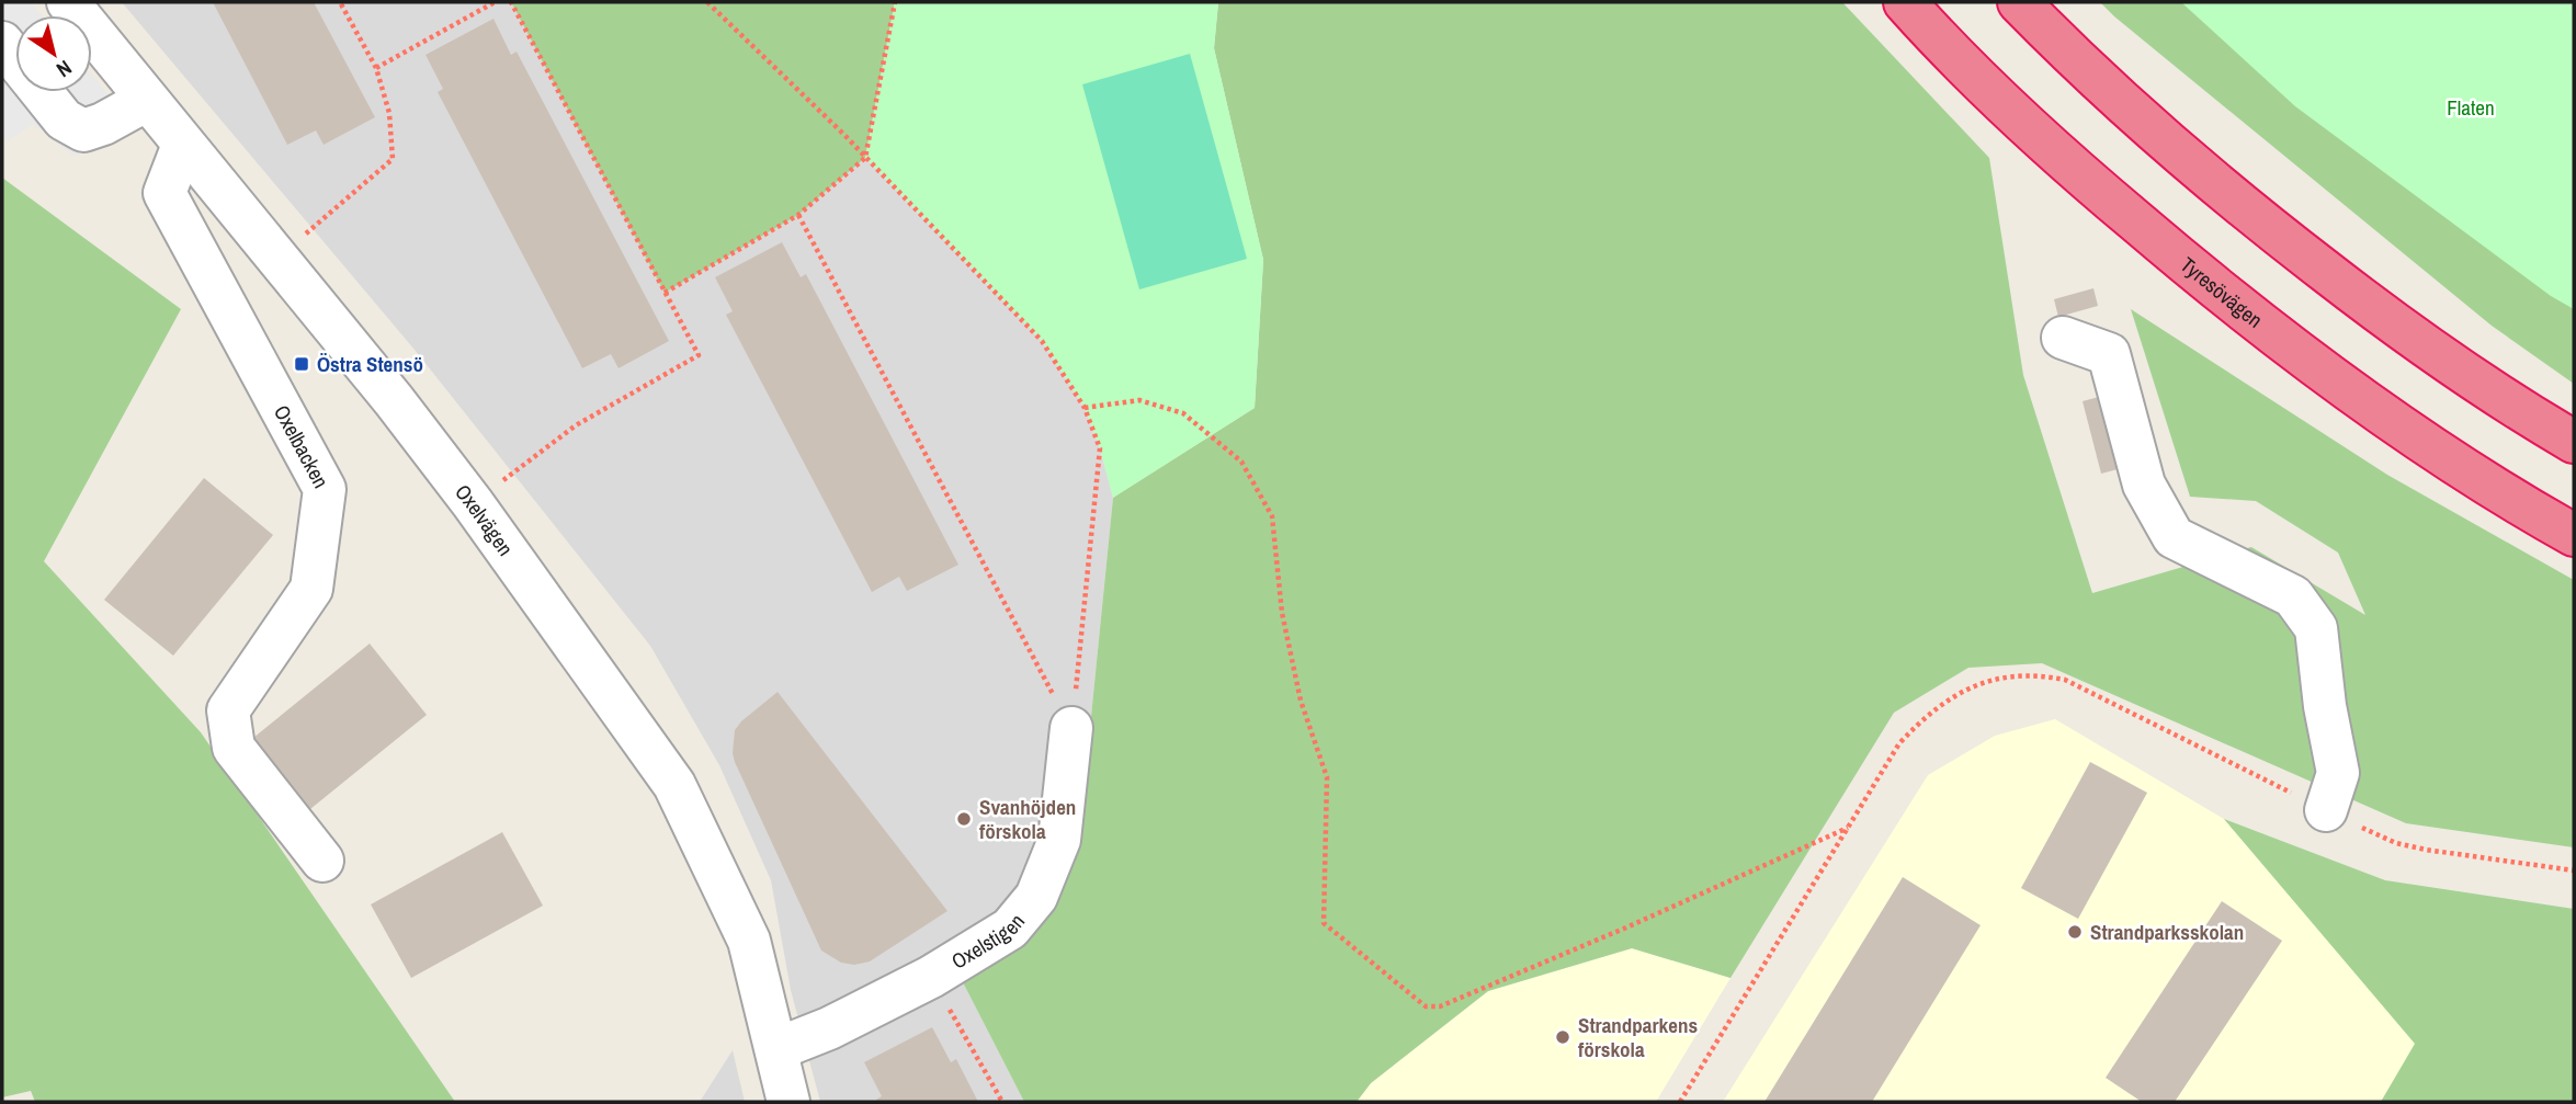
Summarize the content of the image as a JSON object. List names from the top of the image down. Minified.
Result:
{"streets":{"highway":["Tyresövägen"],"street":["Oxelbacken","Oxelvägen","Oxelstigen"]},"crossings":[["Oxelbacken","Oxelvägen"],["Oxelvägen","Oxelstigen"]],"parks":["Flaten"],"places":{"transit":["Östra Stensö"],"other":["Svanhöjden förskola","Strandparksskolan","Strandparkens förskola"]},"north":"bottom right"}
